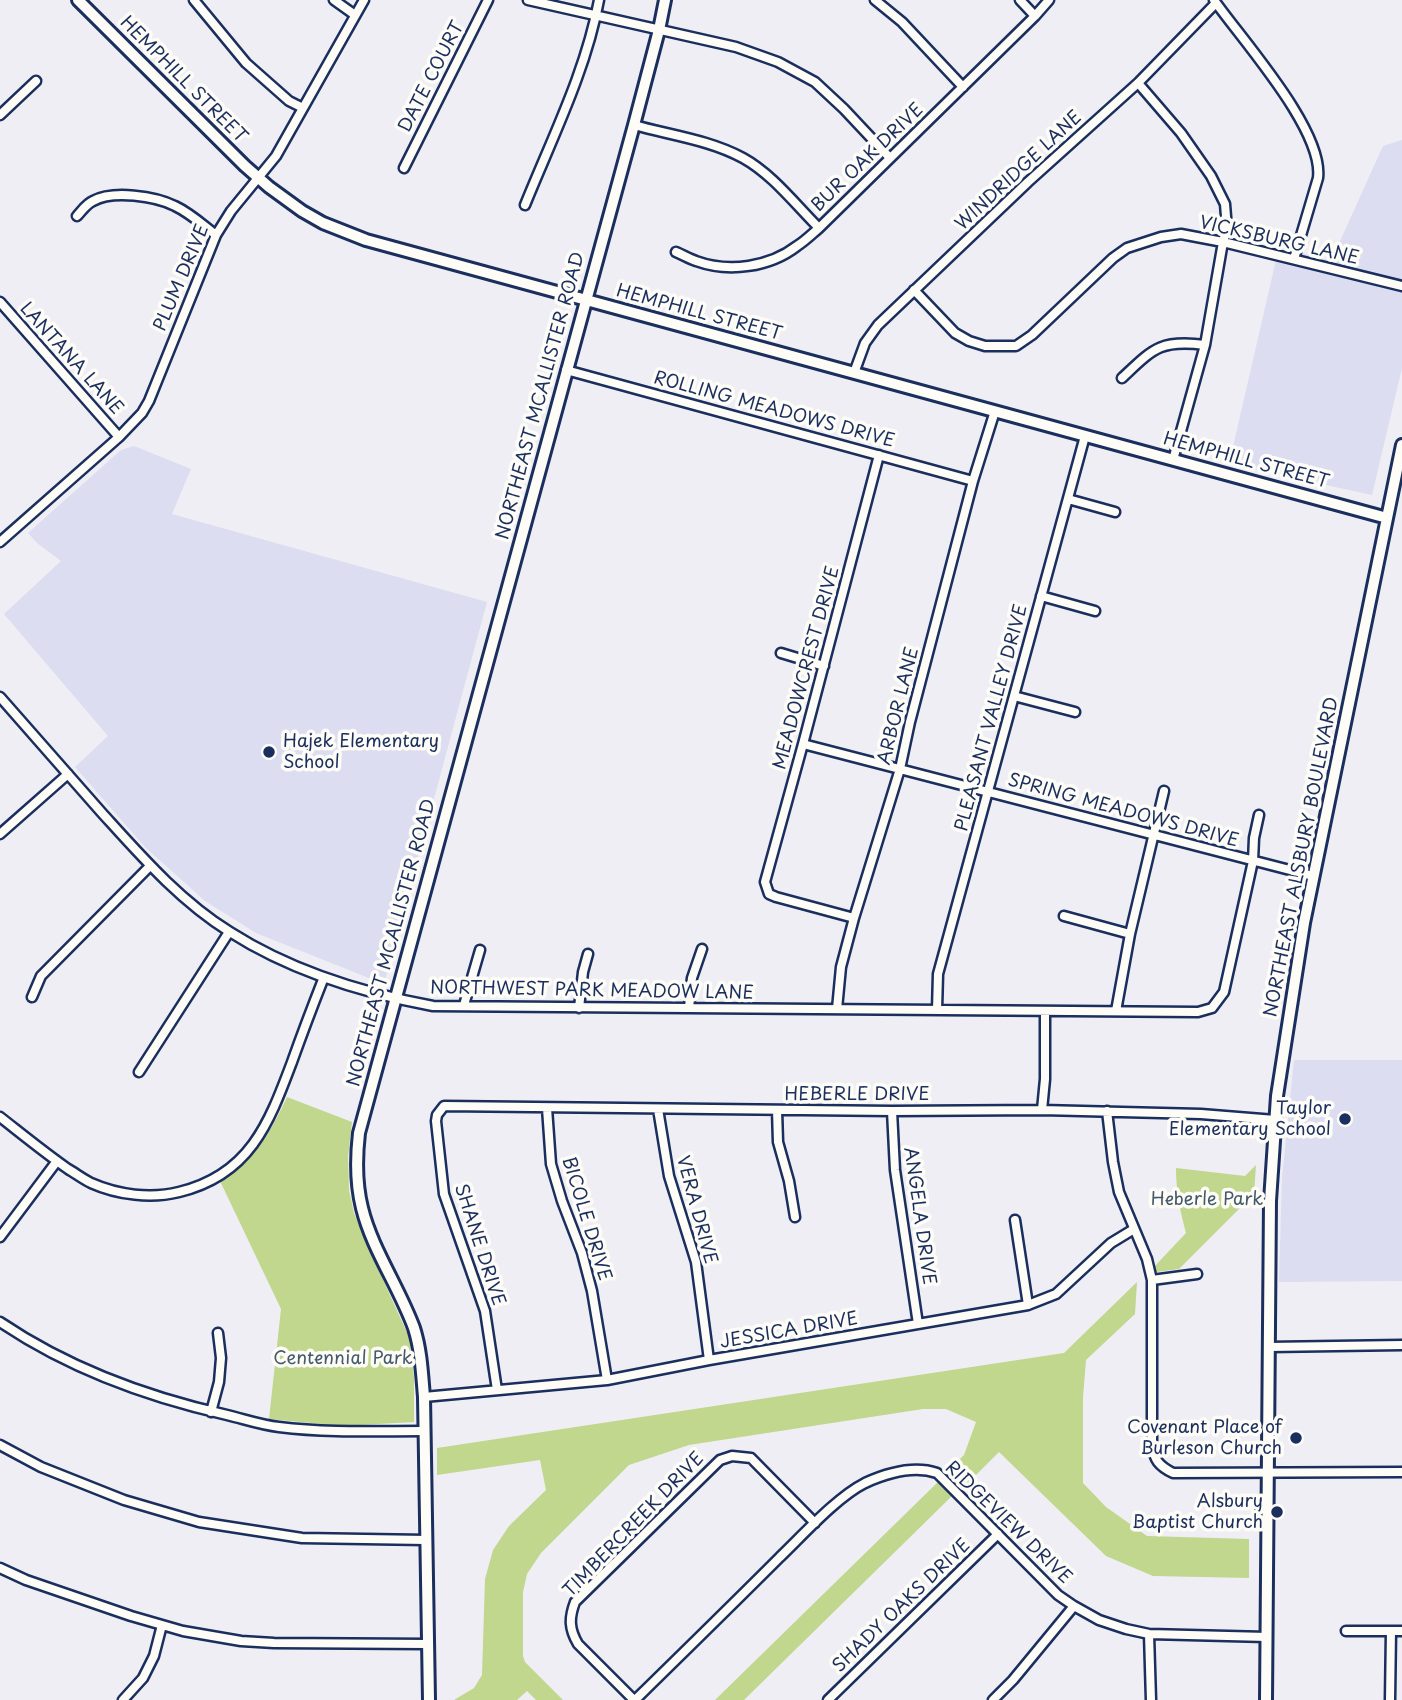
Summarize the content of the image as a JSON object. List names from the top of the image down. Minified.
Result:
{"streets":{"street":["DATE COURT","HEMPHILL STREET","BUR OAK DRIVE","WINDRIDGE LANE","VICKSBURG LANE","PLUM DRIVE","LANTANA LANE","NORTHEAST MCALLISTER ROAD","ROLLING MEADOWS DRIVE","MEADOWCREST DRIVE","ARBOR LANE","PLEASANT VALLEY DRIVE","SPRING MEADOWS DRIVE","NORTHEAST ALSBURY BOULEVARD","NORTHWEST PARK MEADOW LANE","HEBERLE DRIVE","VERA DRIVE","ANGELA DRIVE","BICOLE DRIVE","SHANE DRIVE","JESSICA DRIVE","RIDGEVIEW DRIVE","TIMBERCREEK DRIVE","SHADY OAKS DRIVE"]},"crossings":[["HEMPHILL STREET","WINDRIDGE LANE"],["HEMPHILL STREET","PLUM DRIVE"],["HEMPHILL STREET","NORTHEAST MCALLISTER ROAD"],["HEMPHILL STREET","ARBOR LANE"],["HEMPHILL STREET","PLEASANT VALLEY DRIVE"],["HEMPHILL STREET","NORTHEAST ALSBURY BOULEVARD"],["WINDRIDGE LANE","VICKSBURG LANE"],["PLUM DRIVE","LANTANA LANE"],["NORTHEAST MCALLISTER ROAD","ROLLING MEADOWS DRIVE"],["NORTHEAST MCALLISTER ROAD","NORTHWEST PARK MEADOW LANE"],["NORTHEAST MCALLISTER ROAD","JESSICA DRIVE"],["ROLLING MEADOWS DRIVE","MEADOWCREST DRIVE"],["ROLLING MEADOWS DRIVE","ARBOR LANE"],["MEADOWCREST DRIVE","ARBOR LANE"],["MEADOWCREST DRIVE","SPRING MEADOWS DRIVE"],["ARBOR LANE","SPRING MEADOWS DRIVE"],["ARBOR LANE","NORTHWEST PARK MEADOW LANE"],["PLEASANT VALLEY DRIVE","SPRING MEADOWS DRIVE"],["PLEASANT VALLEY DRIVE","NORTHWEST PARK MEADOW LANE"],["SPRING MEADOWS DRIVE","NORTHEAST ALSBURY BOULEVARD"],["SPRING MEADOWS DRIVE","NORTHWEST PARK MEADOW LANE"],["NORTHEAST ALSBURY BOULEVARD","HEBERLE DRIVE"],["NORTHEAST ALSBURY BOULEVARD","RIDGEVIEW DRIVE"],["HEBERLE DRIVE","VERA DRIVE"],["HEBERLE DRIVE","ANGELA DRIVE"],["HEBERLE DRIVE","BICOLE DRIVE"],["HEBERLE DRIVE","SHANE DRIVE"],["VERA DRIVE","JESSICA DRIVE"],["ANGELA DRIVE","JESSICA DRIVE"],["BICOLE DRIVE","JESSICA DRIVE"],["SHANE DRIVE","JESSICA DRIVE"],["RIDGEVIEW DRIVE","TIMBERCREEK DRIVE"],["RIDGEVIEW DRIVE","SHADY OAKS DRIVE"]],"parks":["Heberle Park","Centennial Park"],"places":["Hajek Elementary School","Taylor Elementary School","Covenant Place of Burleson Church","Alsbury Baptist Church"]}
